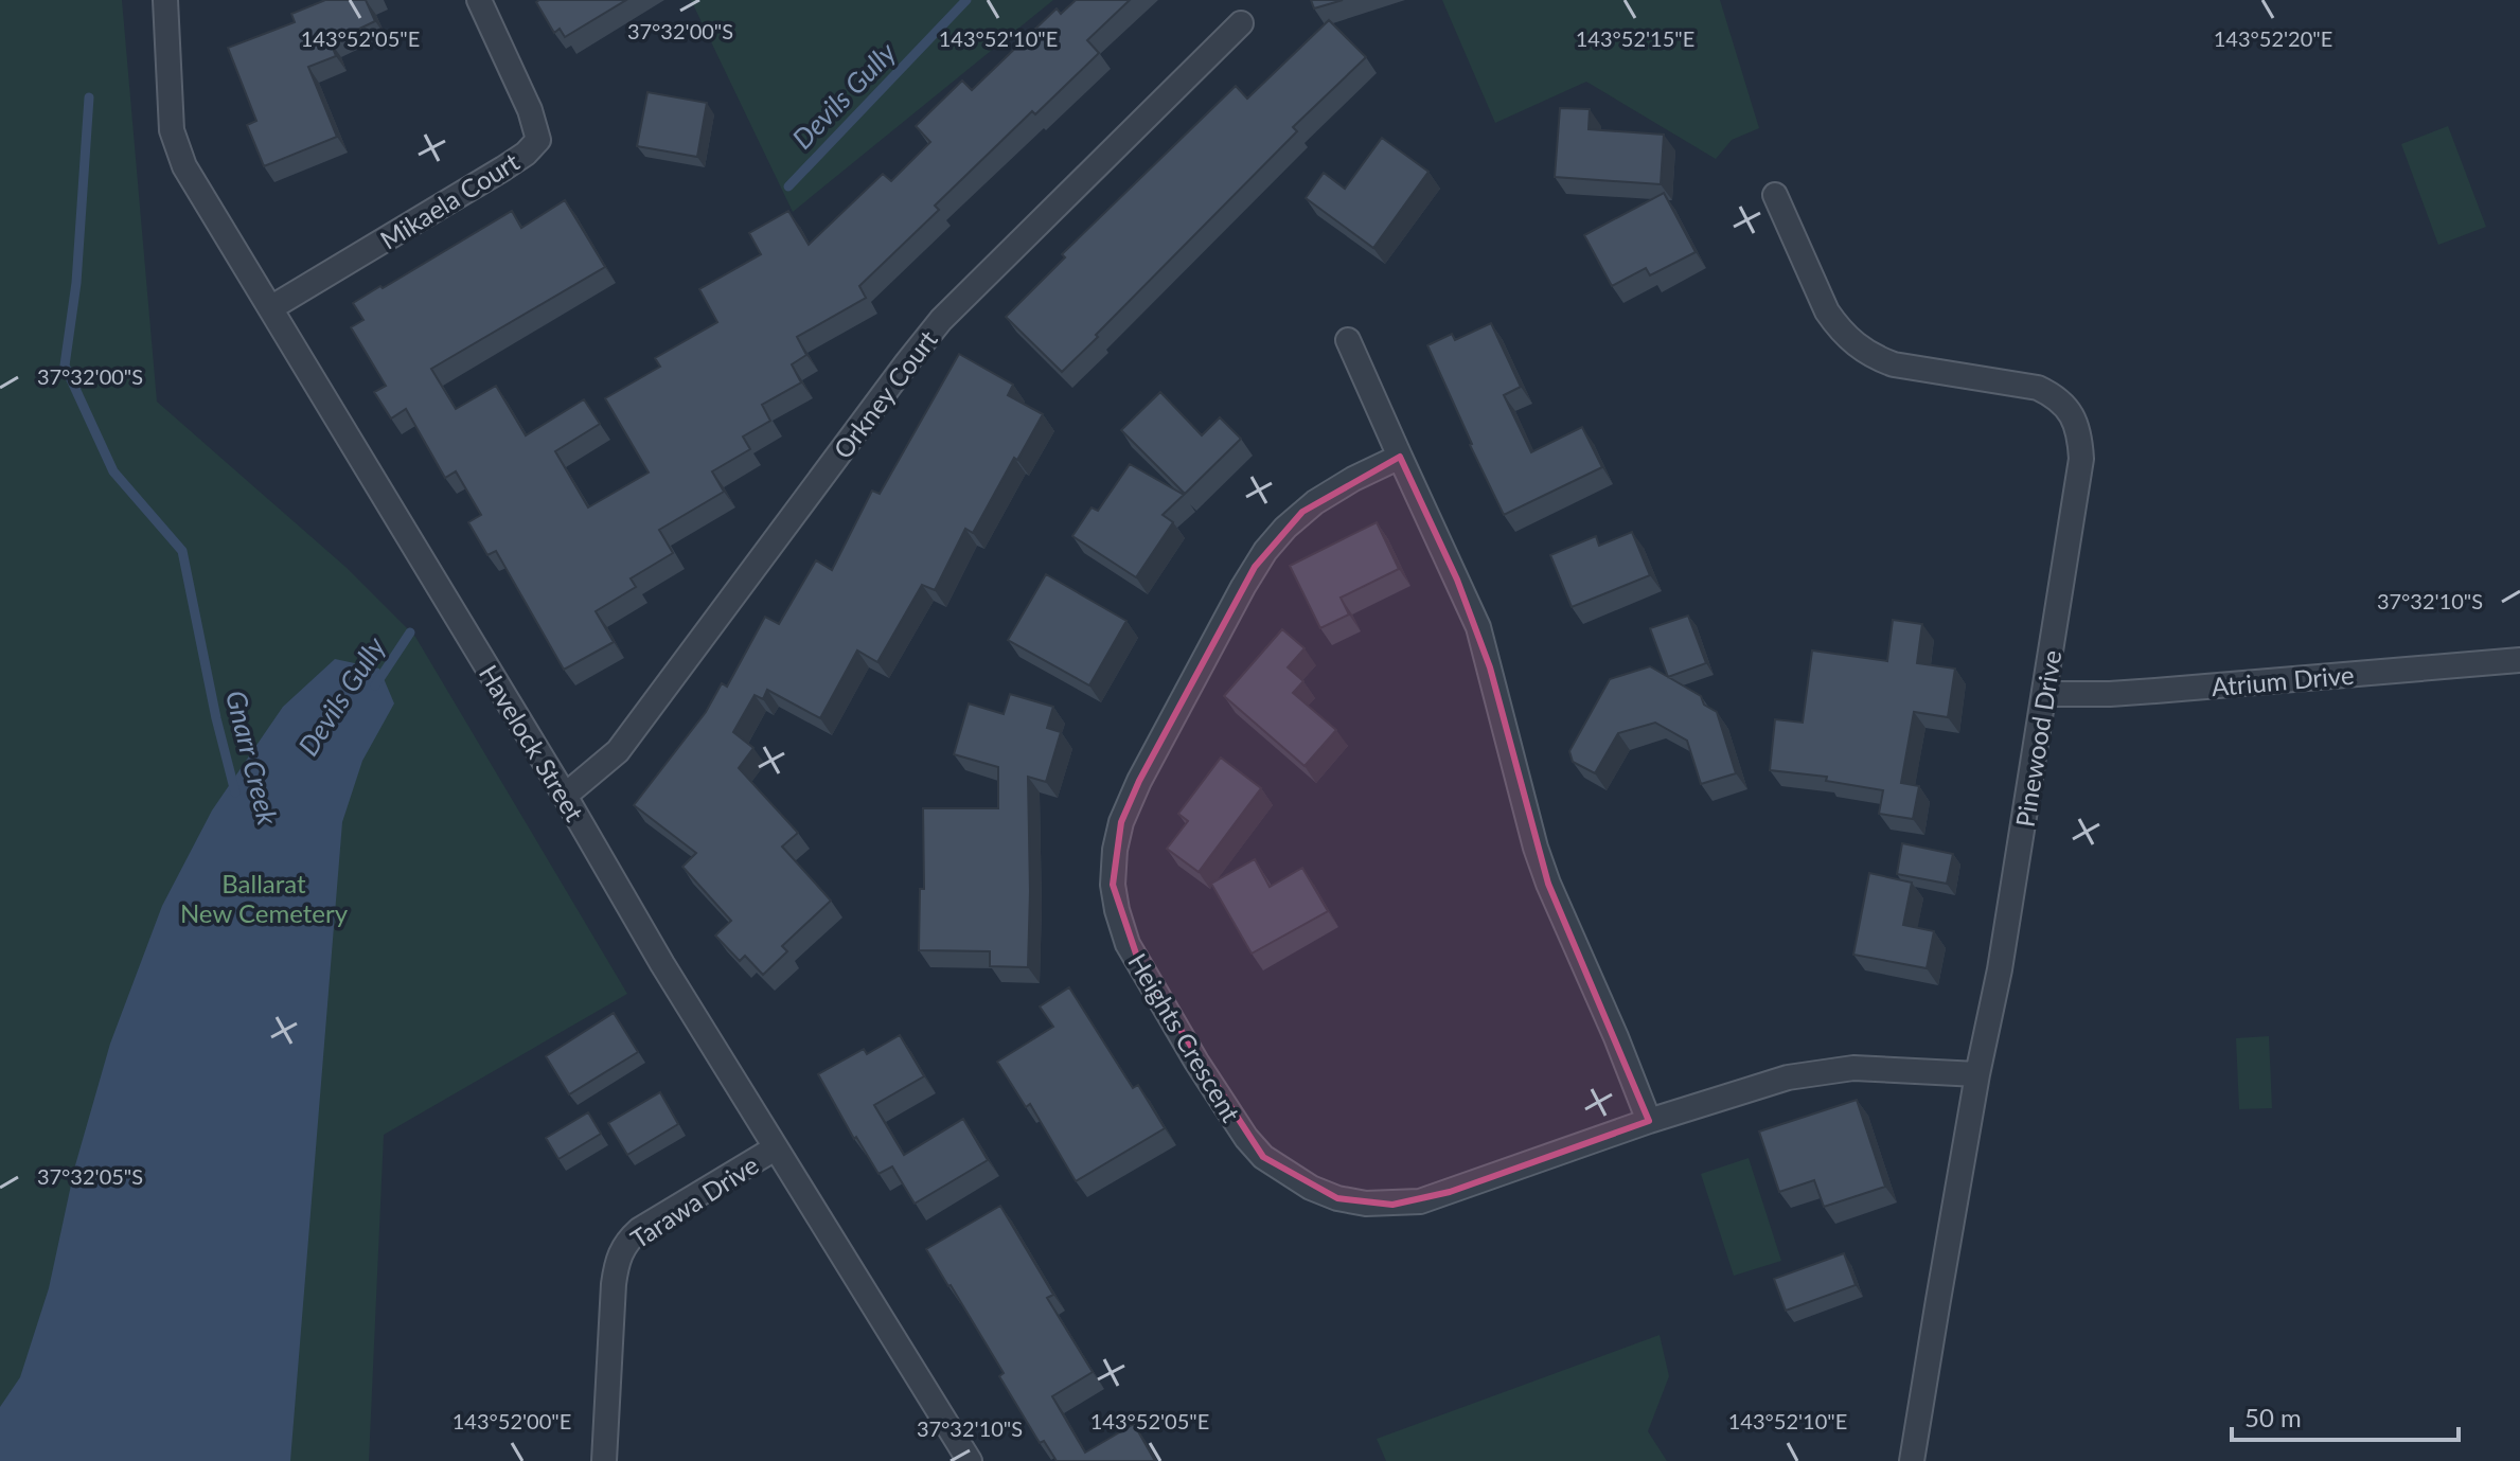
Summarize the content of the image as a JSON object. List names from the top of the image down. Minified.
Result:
{"streets":{"street":["Mikaela Court","Orkney Court","Atrium Drive","Pinewood Drive","Havelock Street","Heights Crescent","Tarawa Drive"]},"crossings":[["Mikaela Court","Havelock Street"],["Orkney Court","Havelock Street"],["Atrium Drive","Pinewood Drive"],["Pinewood Drive","Heights Crescent"],["Havelock Street","Tarawa Drive"]],"water":["Devils Gully","Gnarr Creek"],"parks":["Ballarat New Cemetery"],"scale_bar":"50 m","coordinates":["37°32'00\"S","143°52'05\"E","143°52'10\"E","143°52'15\"E","143°52'20\"E","37°32'10\"S","37°32'05\"S","143°52'00\"E"]}
